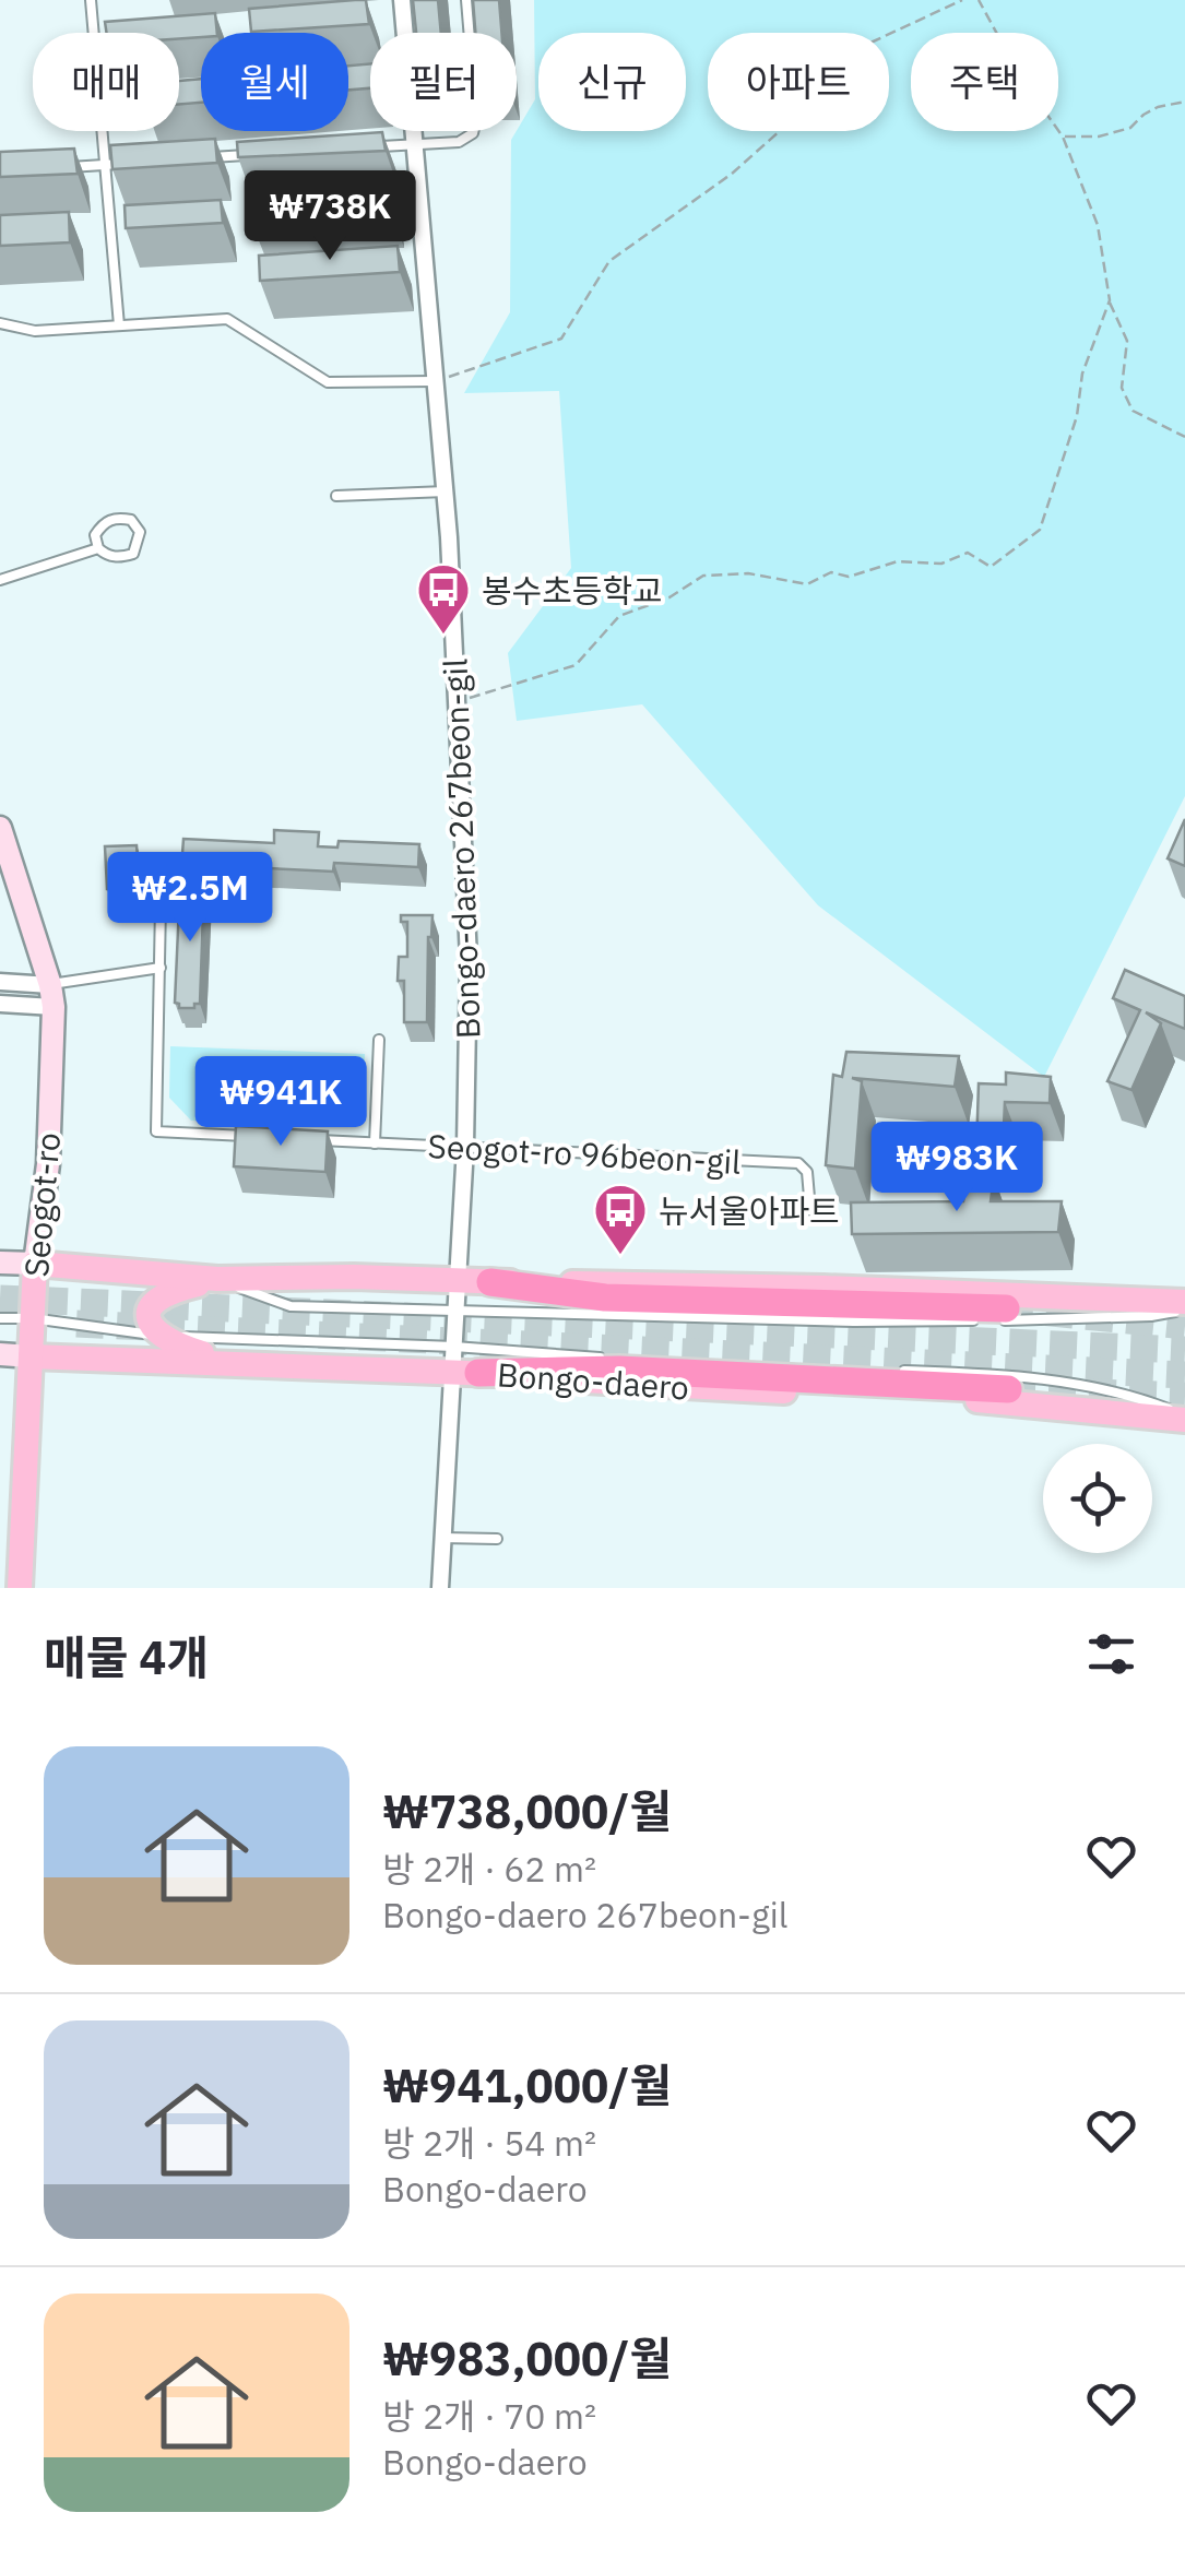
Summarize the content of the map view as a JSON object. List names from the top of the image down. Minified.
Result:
{"streets":{"main road":["Seogot-ro","Bongo-daero"],"street":["Bongo-daero 267beon-gil"],"lane":["Seogot-ro 96beon-gil"]},"crossings":[["Bongo-daero 267beon-gil","Seogot-ro 96beon-gil"],["Bongo-daero 267beon-gil","Bongo-daero"],["Seogot-ro","Bongo-daero"]],"places":{"bus stop":["봉수초등학교","뉴서울아파트"]},"page":{"chip":["매매","월세","필터","신규","아파트","주택"],"price":["₩738K","₩2.5M","₩941K","₩983K"],"heading":"매물 4개","list":[{"name":"₩738,000/월","note":"방 2개 · 62 m² · Bongo-daero 267beon-gil"},{"name":"₩941,000/월","note":"방 2개 · 54 m² · Bongo-daero"},{"name":"₩983,000/월","note":"방 2개 · 70 m² · Bongo-daero"}]}}
